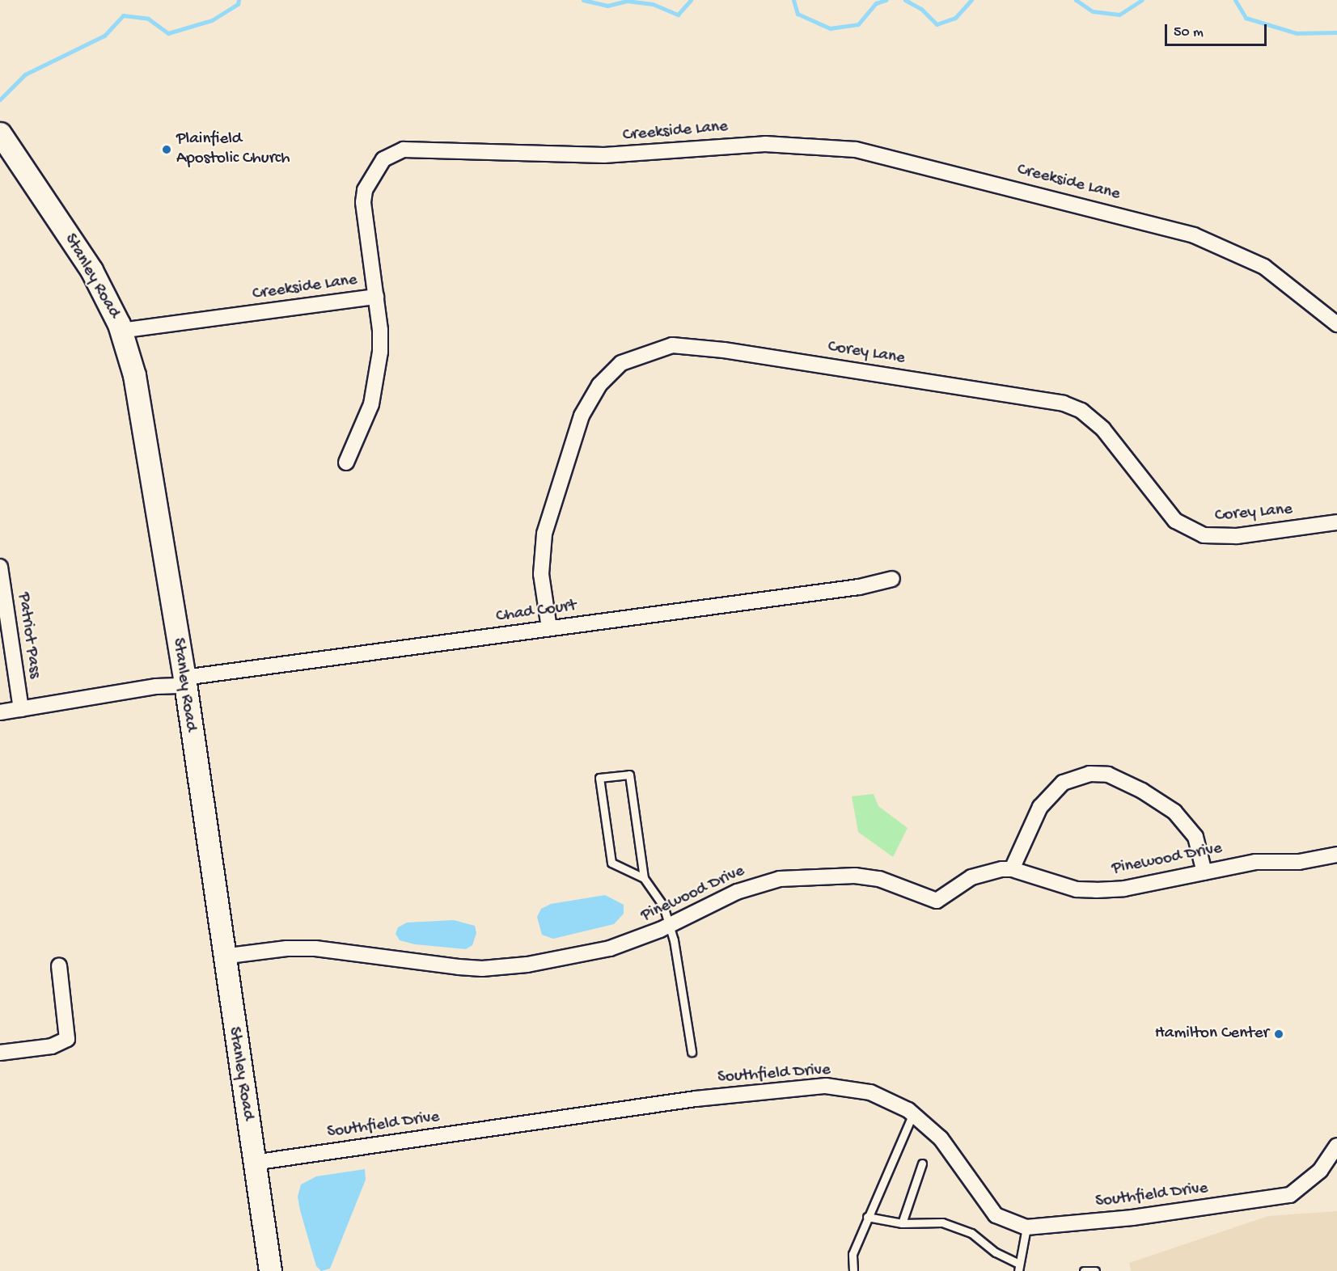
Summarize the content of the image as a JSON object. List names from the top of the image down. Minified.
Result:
{"streets":{"street":["Creekside Lane","Stanley Road","Corey Lane","Chad Court","Patriot Pass","Pinewood Drive","Southfield Drive"]},"crossings":[["Creekside Lane","Stanley Road"],["Stanley Road","Chad Court"],["Stanley Road","Pinewood Drive"],["Stanley Road","Southfield Drive"],["Corey Lane","Chad Court"],["Chad Court","Patriot Pass"]],"places":["Plainfield Apostolic Church","Hamilton Center"],"scale_bar":"50 m"}
